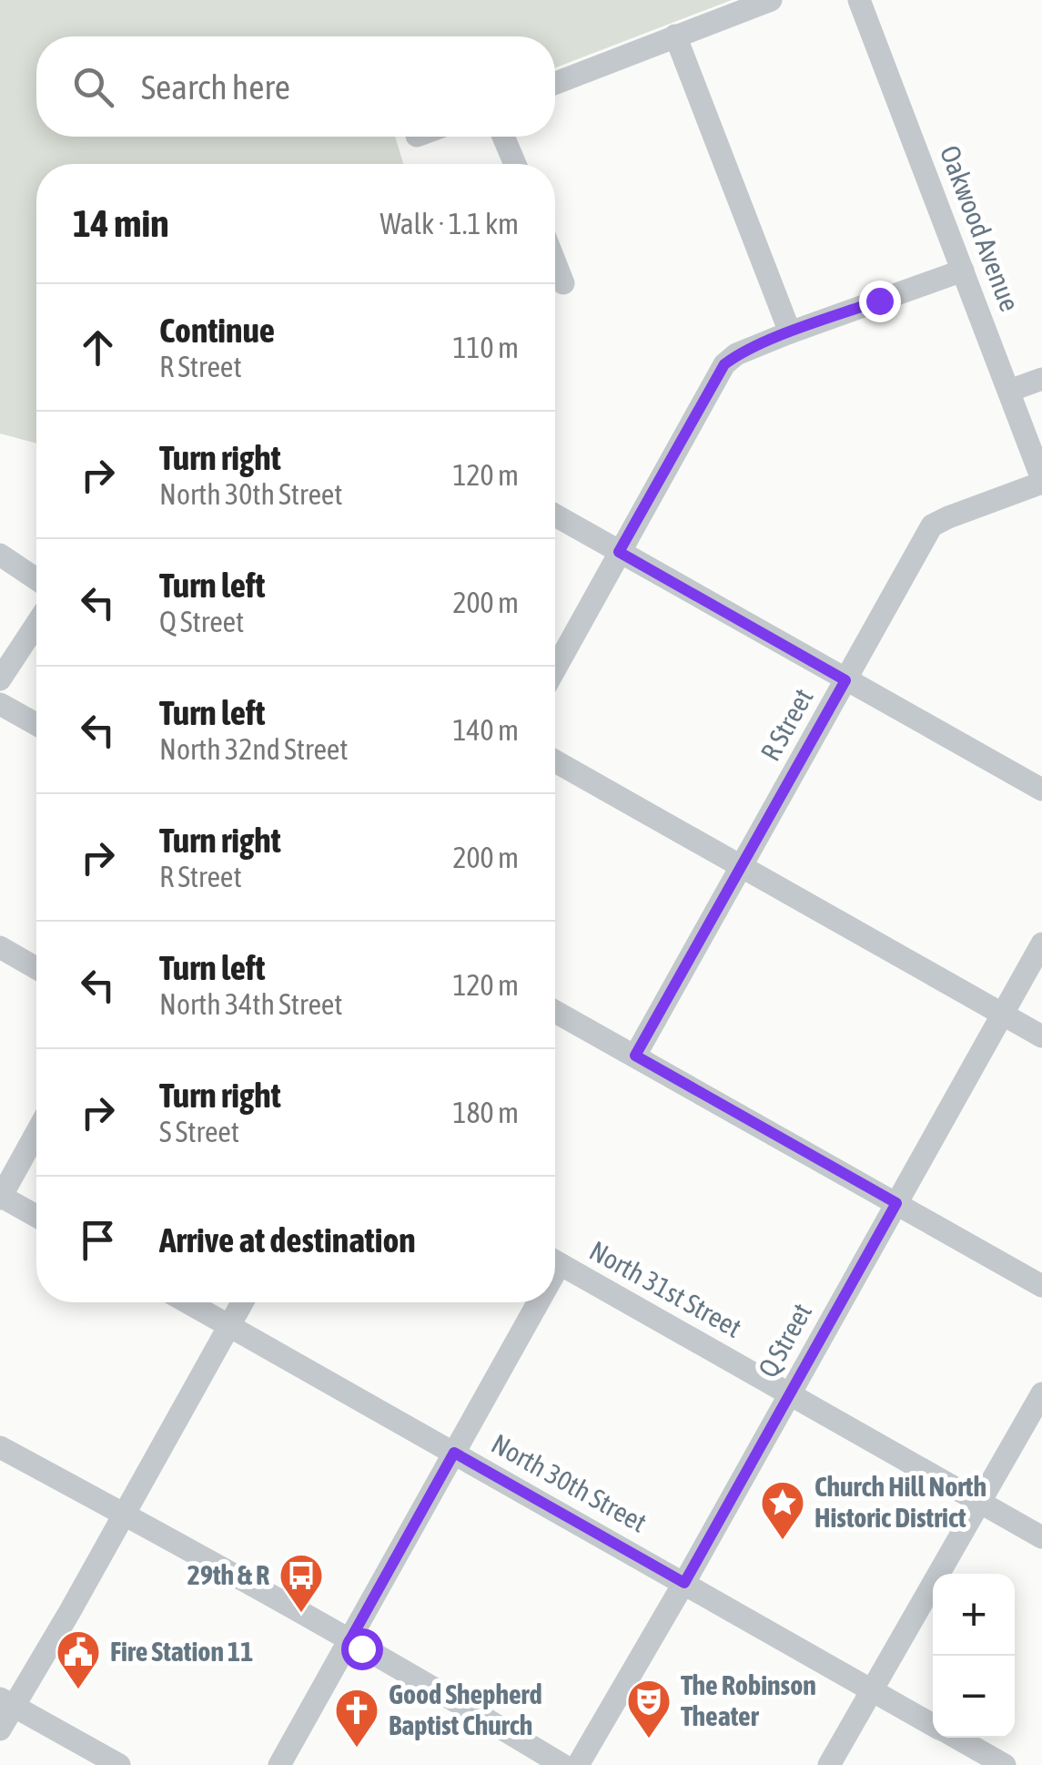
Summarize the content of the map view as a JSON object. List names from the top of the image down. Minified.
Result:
{"streets":{"street":["Oakwood Avenue","R Street","North 31st Street","Q Street","North 30th Street"]},"crossings":[["Oakwood Avenue","R Street"],["North 31st Street","Q Street"],["Q Street","North 30th Street"]],"places":{"place":["Church Hill North Historic District"],"bus stop":["29th & R"],"public building":["Fire Station 11"],"theatre":["The Robinson Theater"],"church":["Good Shepherd Baptist Church"]},"page":{"search":"Search here","heading":["14 min","Walk · 1.1 km"],"list":[["Continue","R Street","110 m"],["Turn right","North 30th Street","120 m"],["Turn left","Q Street","200 m"],["Turn left","North 32nd Street","140 m"],["Turn right","R Street","200 m"],["Turn left","North 34th Street","120 m"],["Turn right","S Street","180 m"],"Arrive at destination"],"map_buttons":["+","−"]}}
